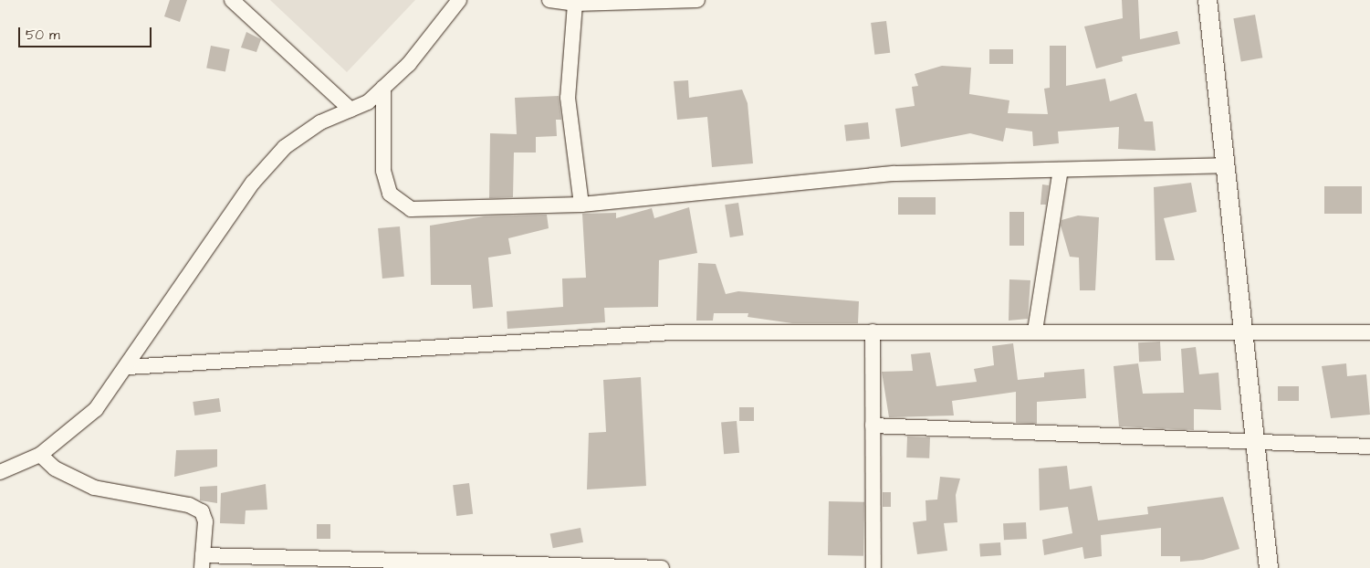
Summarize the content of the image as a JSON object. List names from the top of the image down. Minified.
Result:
{"scale_bar":"50 m"}
